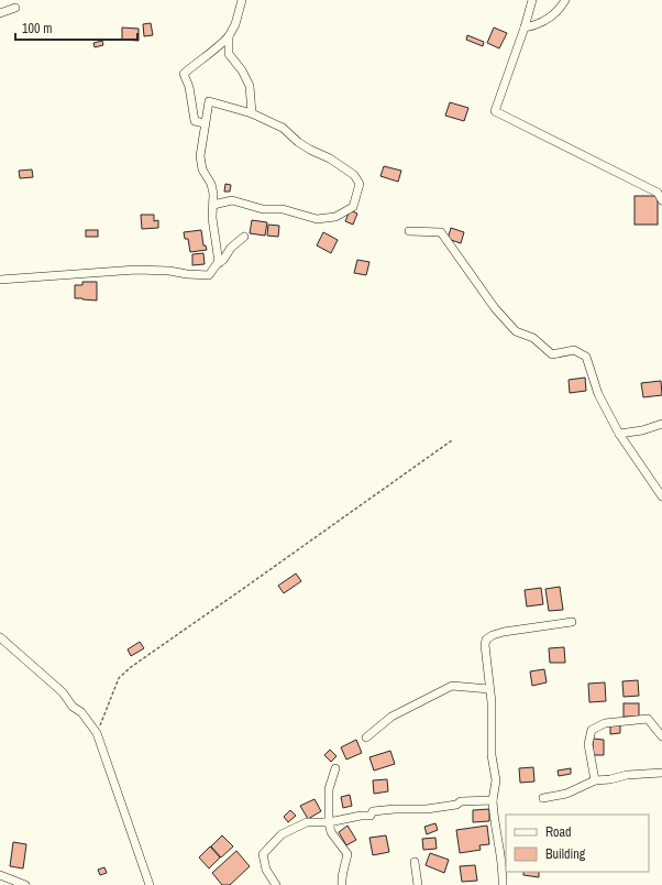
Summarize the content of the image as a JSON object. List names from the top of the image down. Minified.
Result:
{"legend":["Road","Building"],"scale_bar":"100 m"}
